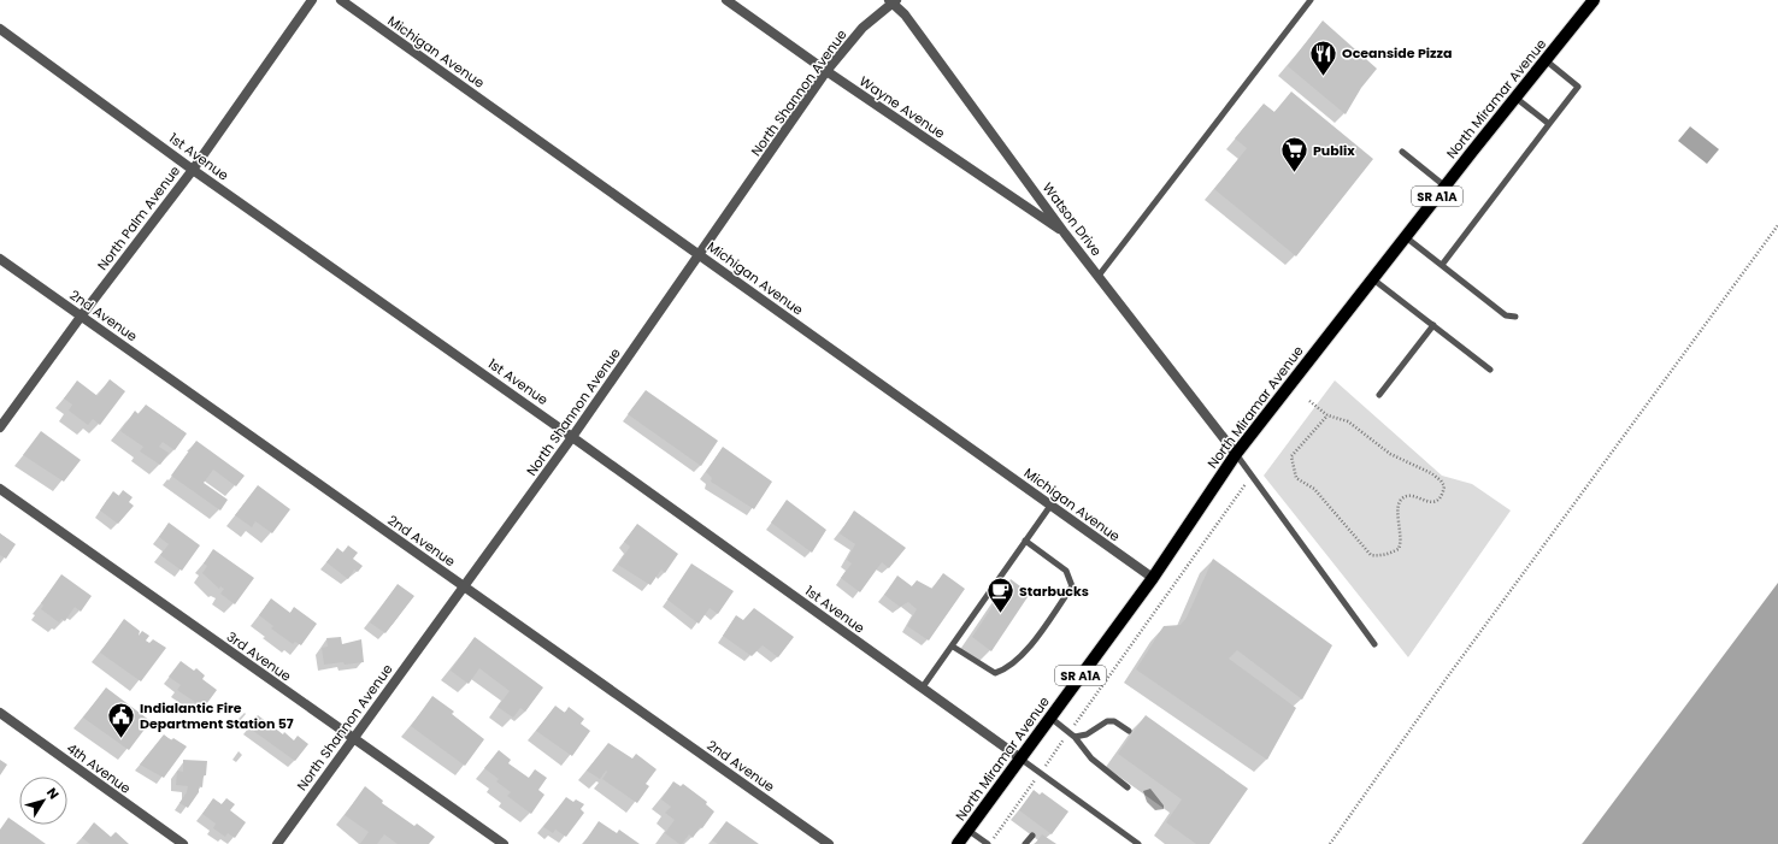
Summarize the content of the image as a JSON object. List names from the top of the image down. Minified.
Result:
{"streets":{"main road":["North Miramar Avenue","SR A1A"],"street":["Michigan Avenue","North Shannon Avenue","Wayne Avenue","1st Avenue","North Palm Avenue","Watson Drive","2nd Avenue","3rd Avenue","4th Avenue"]},"crossings":[["Michigan Avenue","North Shannon Avenue"],["Michigan Avenue","North Miramar Avenue"],["North Shannon Avenue","Wayne Avenue"],["North Shannon Avenue","1st Avenue"],["North Shannon Avenue","Watson Drive"],["North Shannon Avenue","2nd Avenue"],["North Shannon Avenue","3rd Avenue"],["North Miramar Avenue","1st Avenue"],["North Miramar Avenue","Watson Drive"],["Wayne Avenue","Watson Drive"],["1st Avenue","North Palm Avenue"],["North Palm Avenue","2nd Avenue"]],"places":{"restaurant":["Oceanside Pizza"],"supermarket":["Publix"],"cafe":["Starbucks"],"public building":["Indialantic Fire Department Station 57"]},"north":"top right"}
